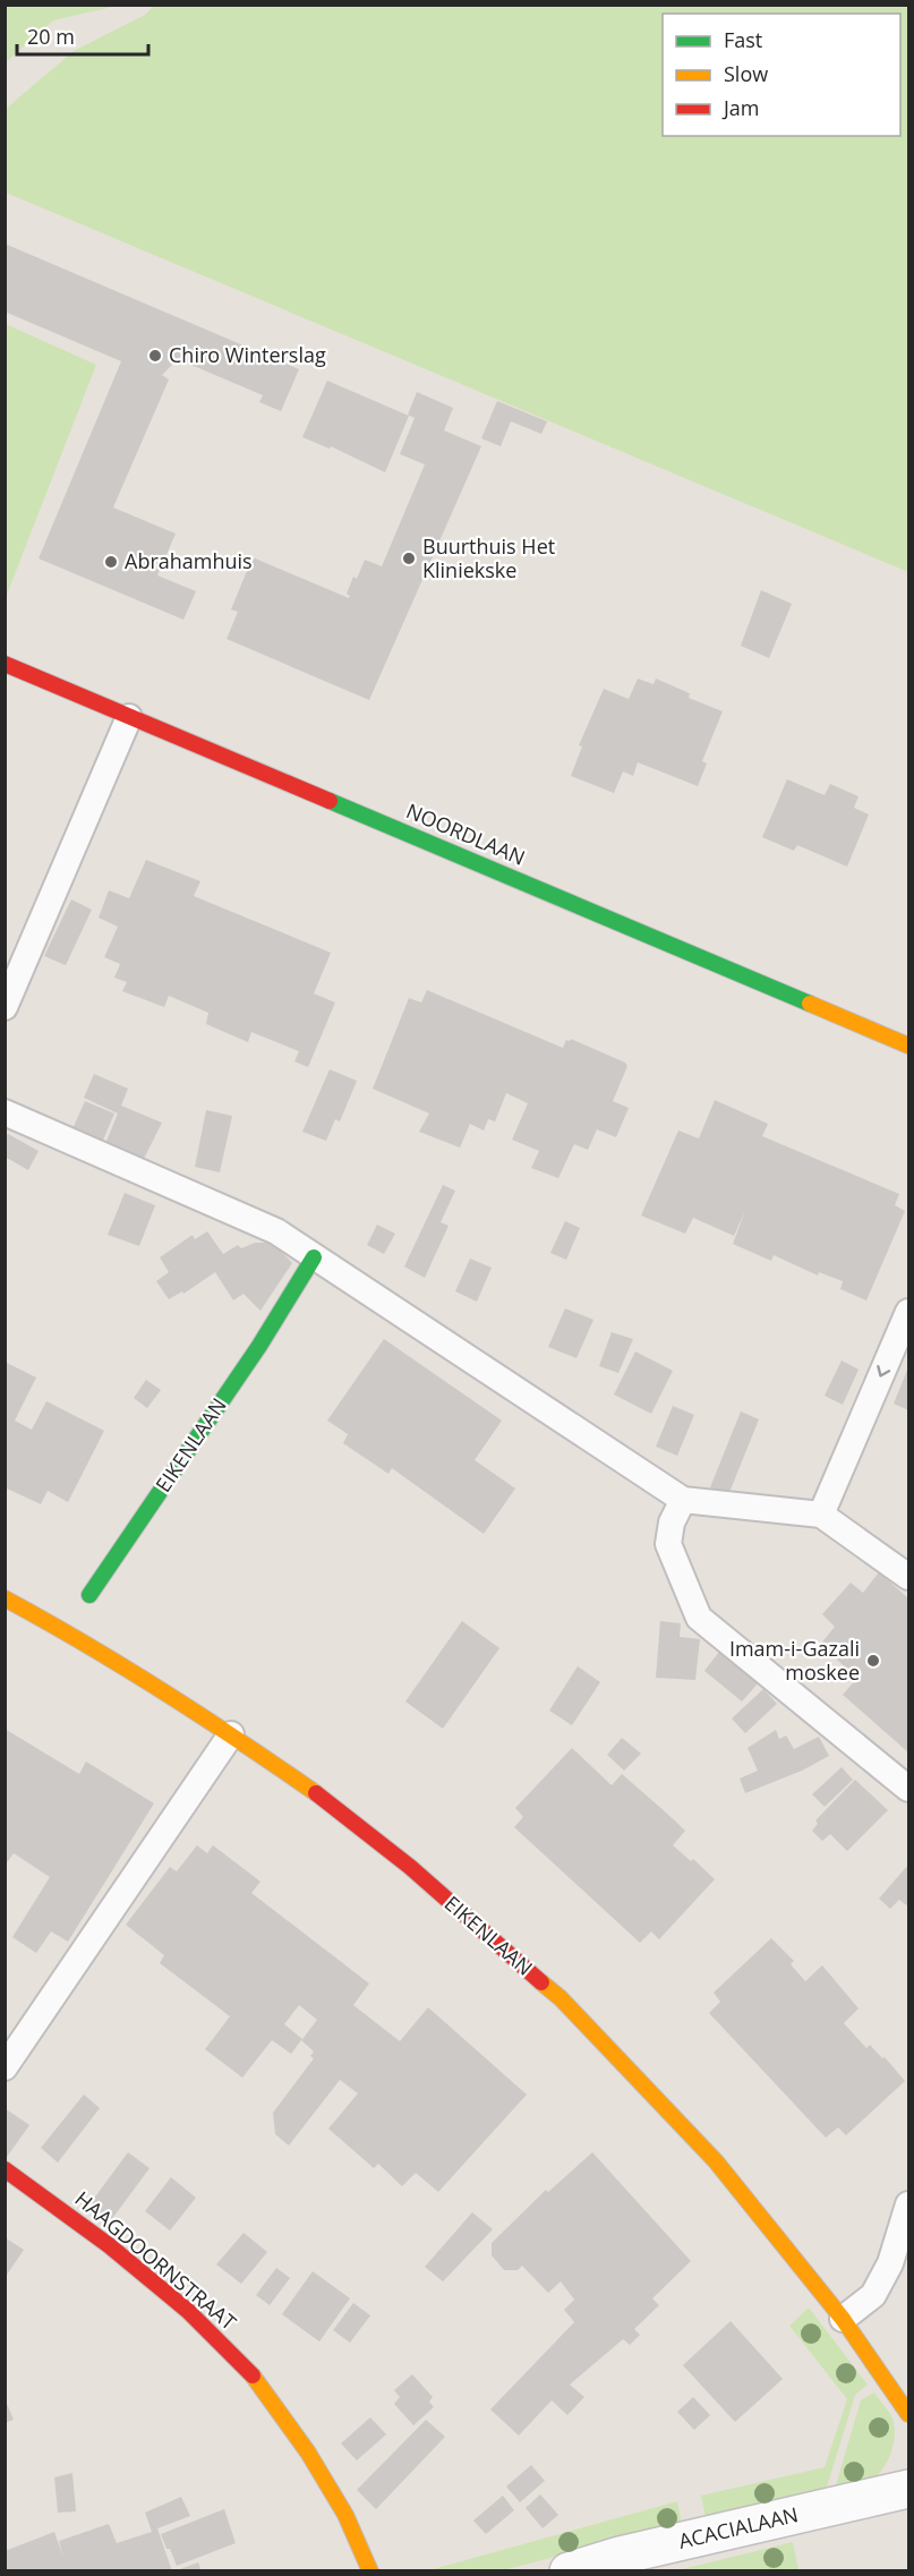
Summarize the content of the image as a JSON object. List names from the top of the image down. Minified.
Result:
{"streets":{"street":["NOORDLAAN","EIKENLAAN","HAAGDOORNSTRAAT","ACACIALAAN"]},"places":["Chiro Winterslag","Buurthuis Het Kliniekske","Abrahamhuis","Imam-i-Gazali moskee"],"legend":["Fast","Slow","Jam"],"scale_bar":"20 m"}
